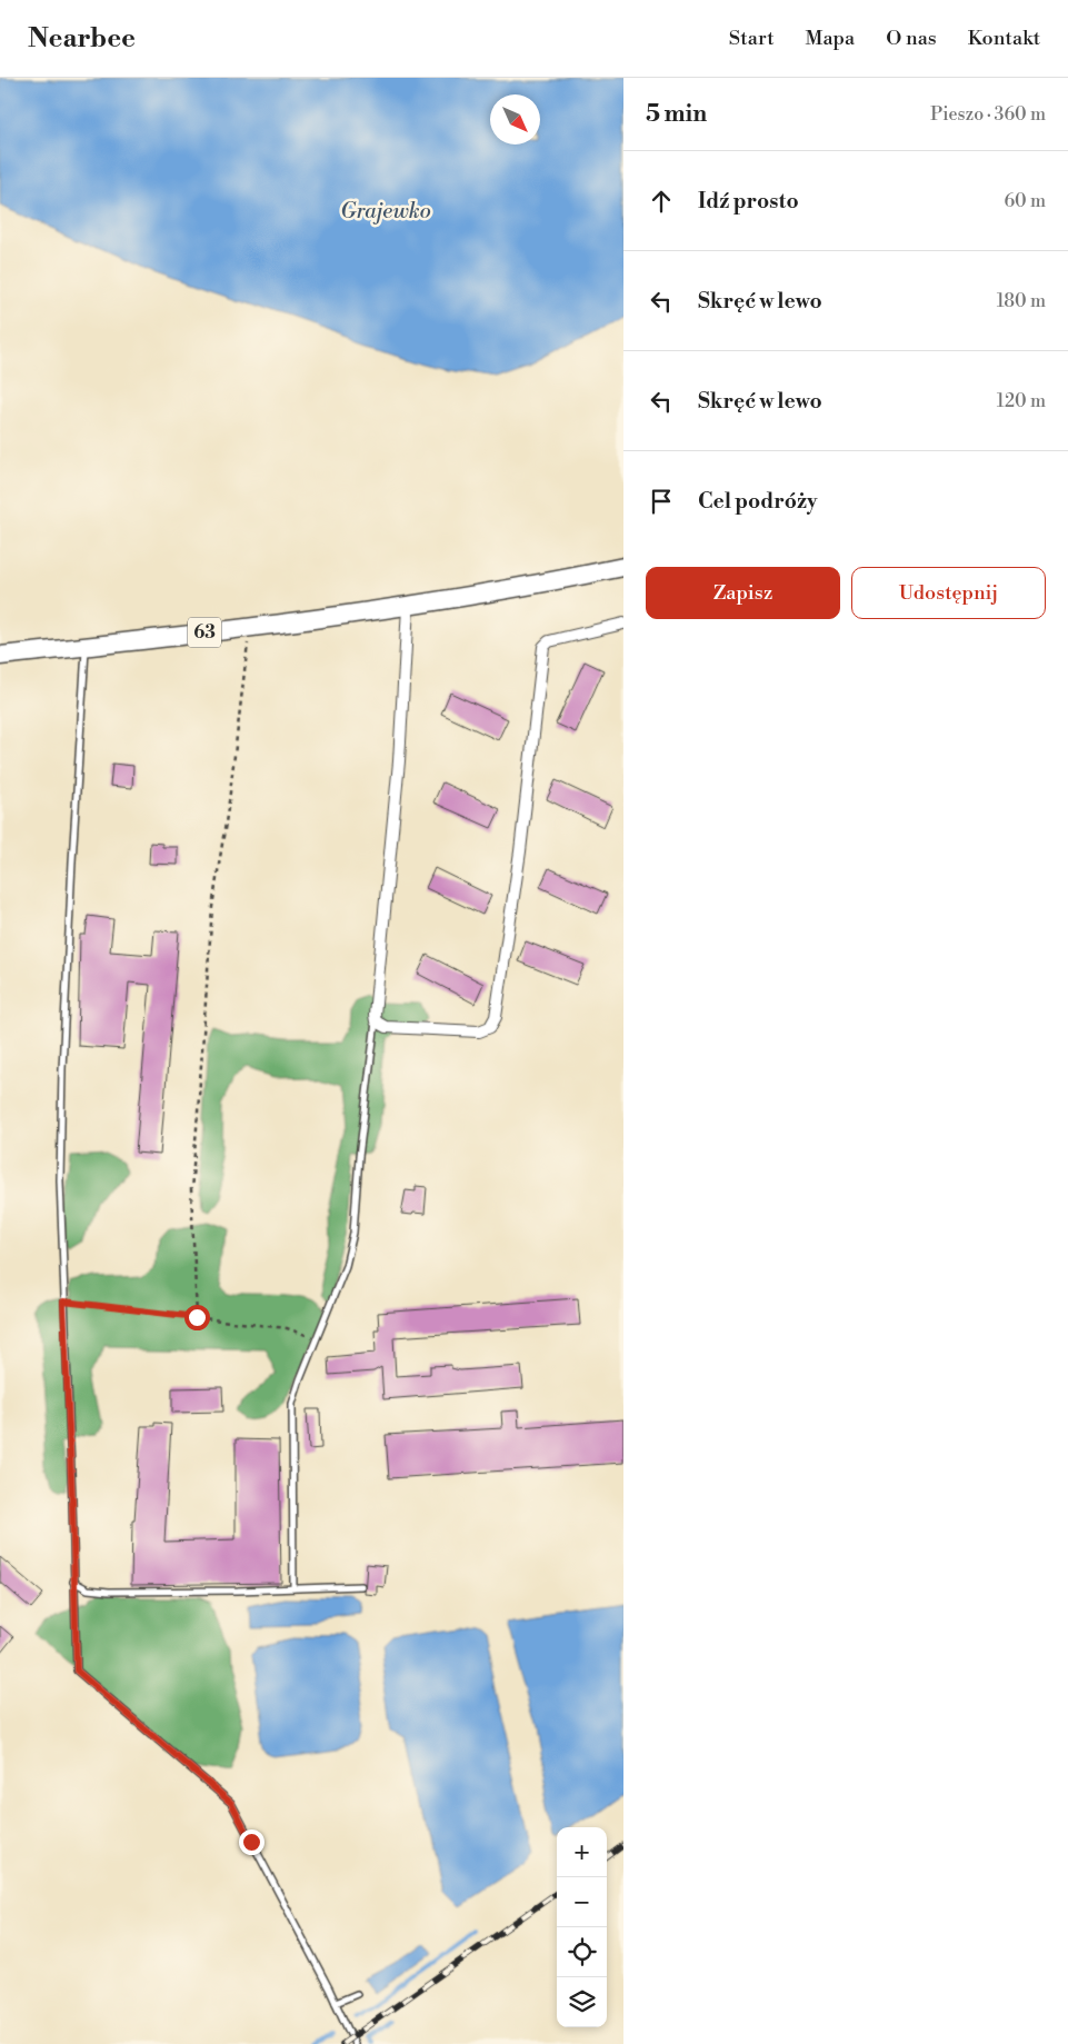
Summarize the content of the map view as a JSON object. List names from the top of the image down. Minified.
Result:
{"streets":{"main road":["63"]},"water":["Grajewko"],"north":"bottom right","page":{"header":"Nearbee","nav":["Start","Mapa","O nas","Kontakt"],"heading":["5 min","Pieszo · 360 m"],"list":[["Idź prosto","60 m"],["Skręć w lewo","180 m"],["Skręć w lewo","120 m"],"Cel podróży"],"buttons":["Zapisz","Udostępnij"],"map_buttons":["+","−"]}}
